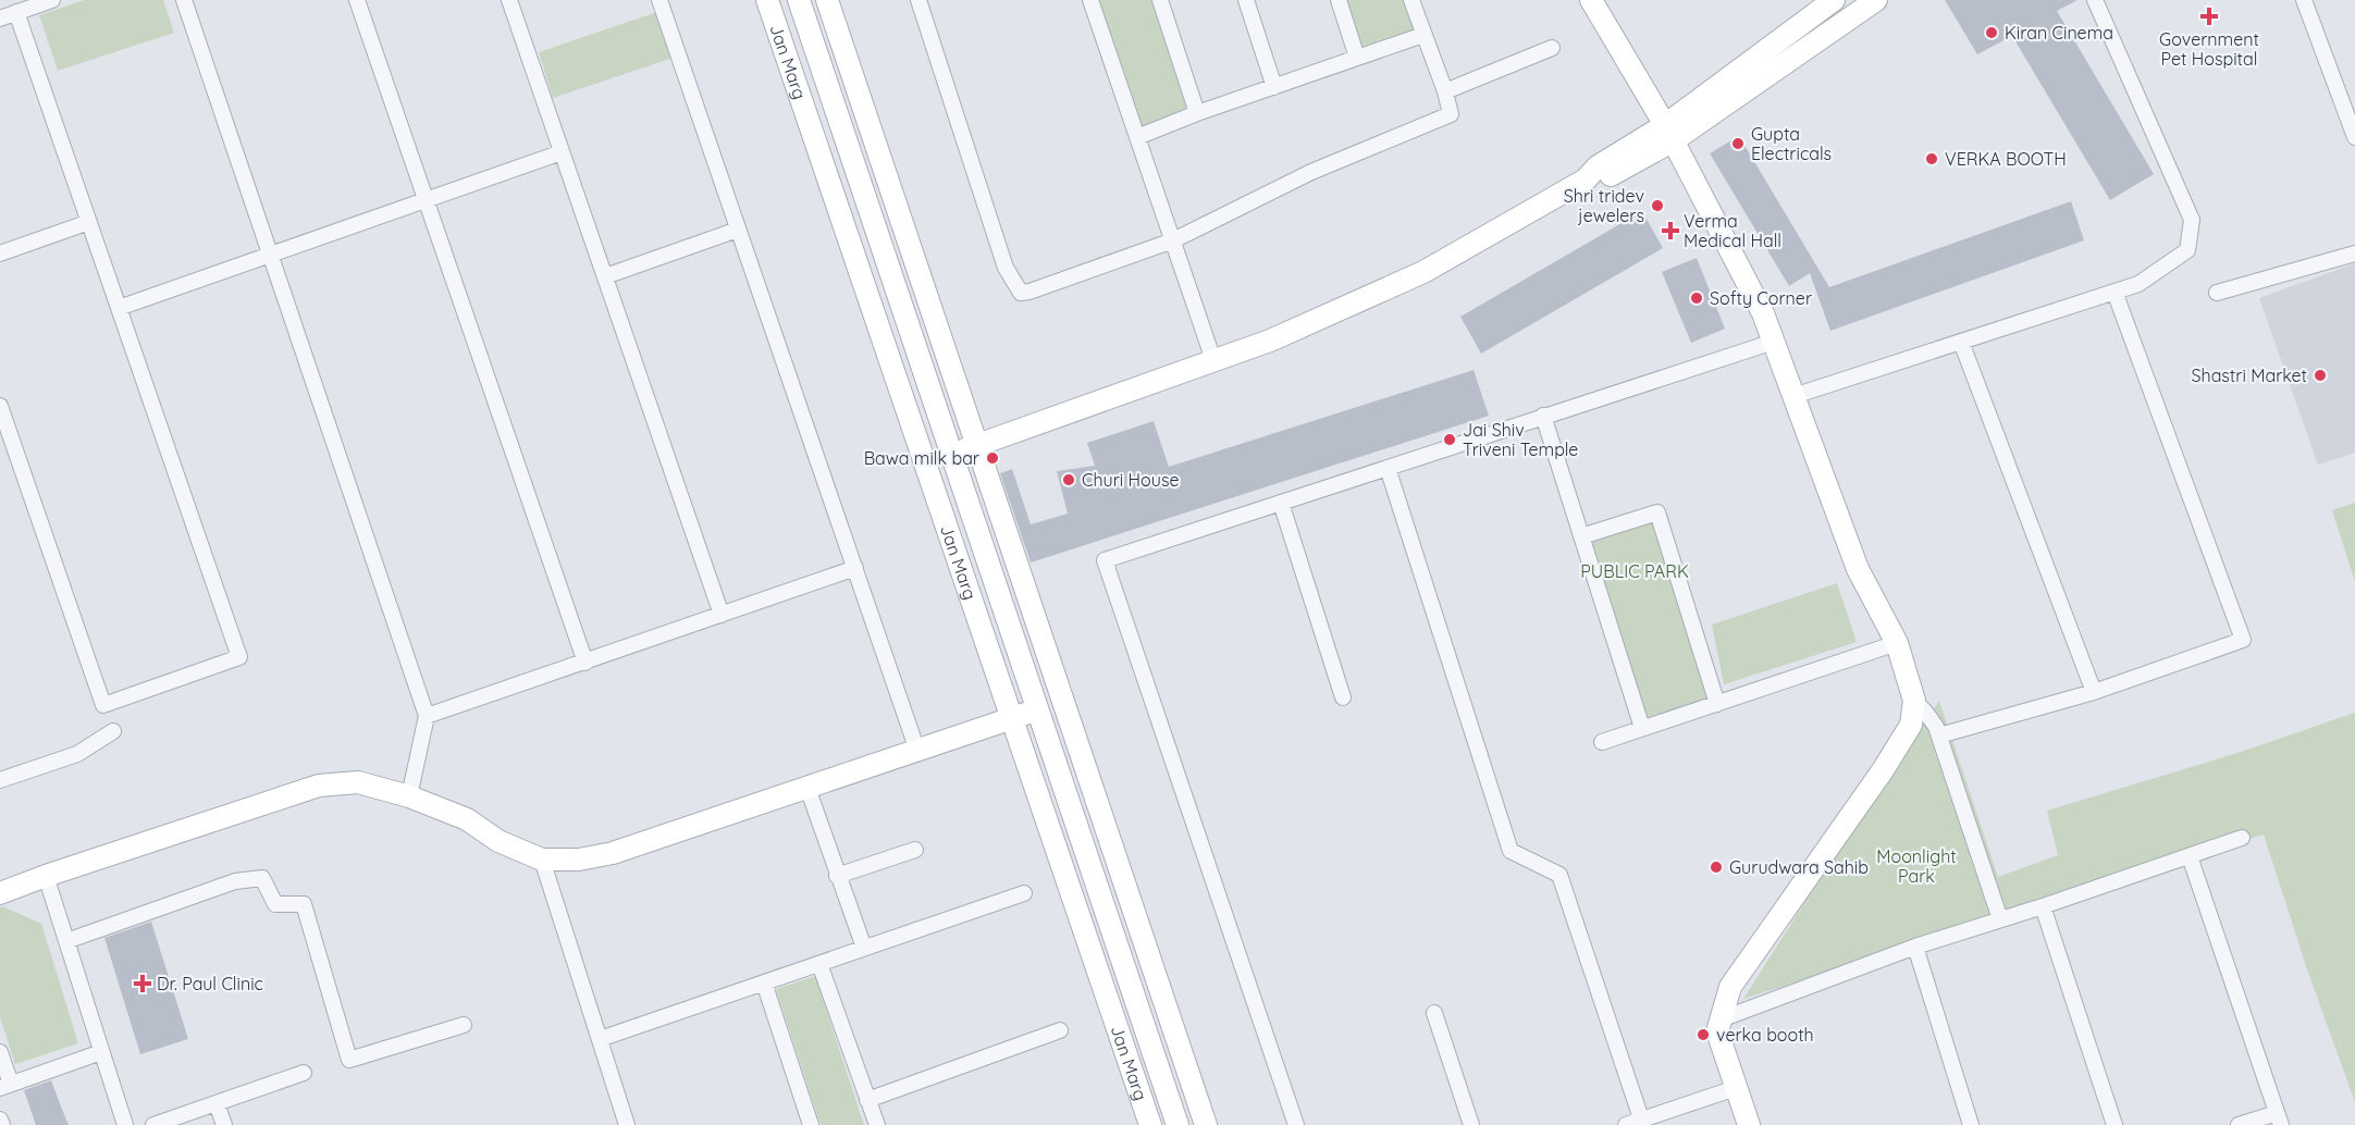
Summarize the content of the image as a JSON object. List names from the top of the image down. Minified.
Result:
{"streets":{"street":["Jan Marg"]},"parks":["PUBLIC PARK","Moonlight Park"],"places":{"health":["Government Pet Hospital","Verma Medical Hall","Dr. Paul Clinic"],"other":["Kiran Cinema","Gupta Electricals","VERKA BOOTH","Shri tridev jewelers","Softy Corner","Shastri Market","Jai Shiv Triveni Temple","Bawa milk bar","Churi House","Gurudwara Sahib","verka booth"]}}
